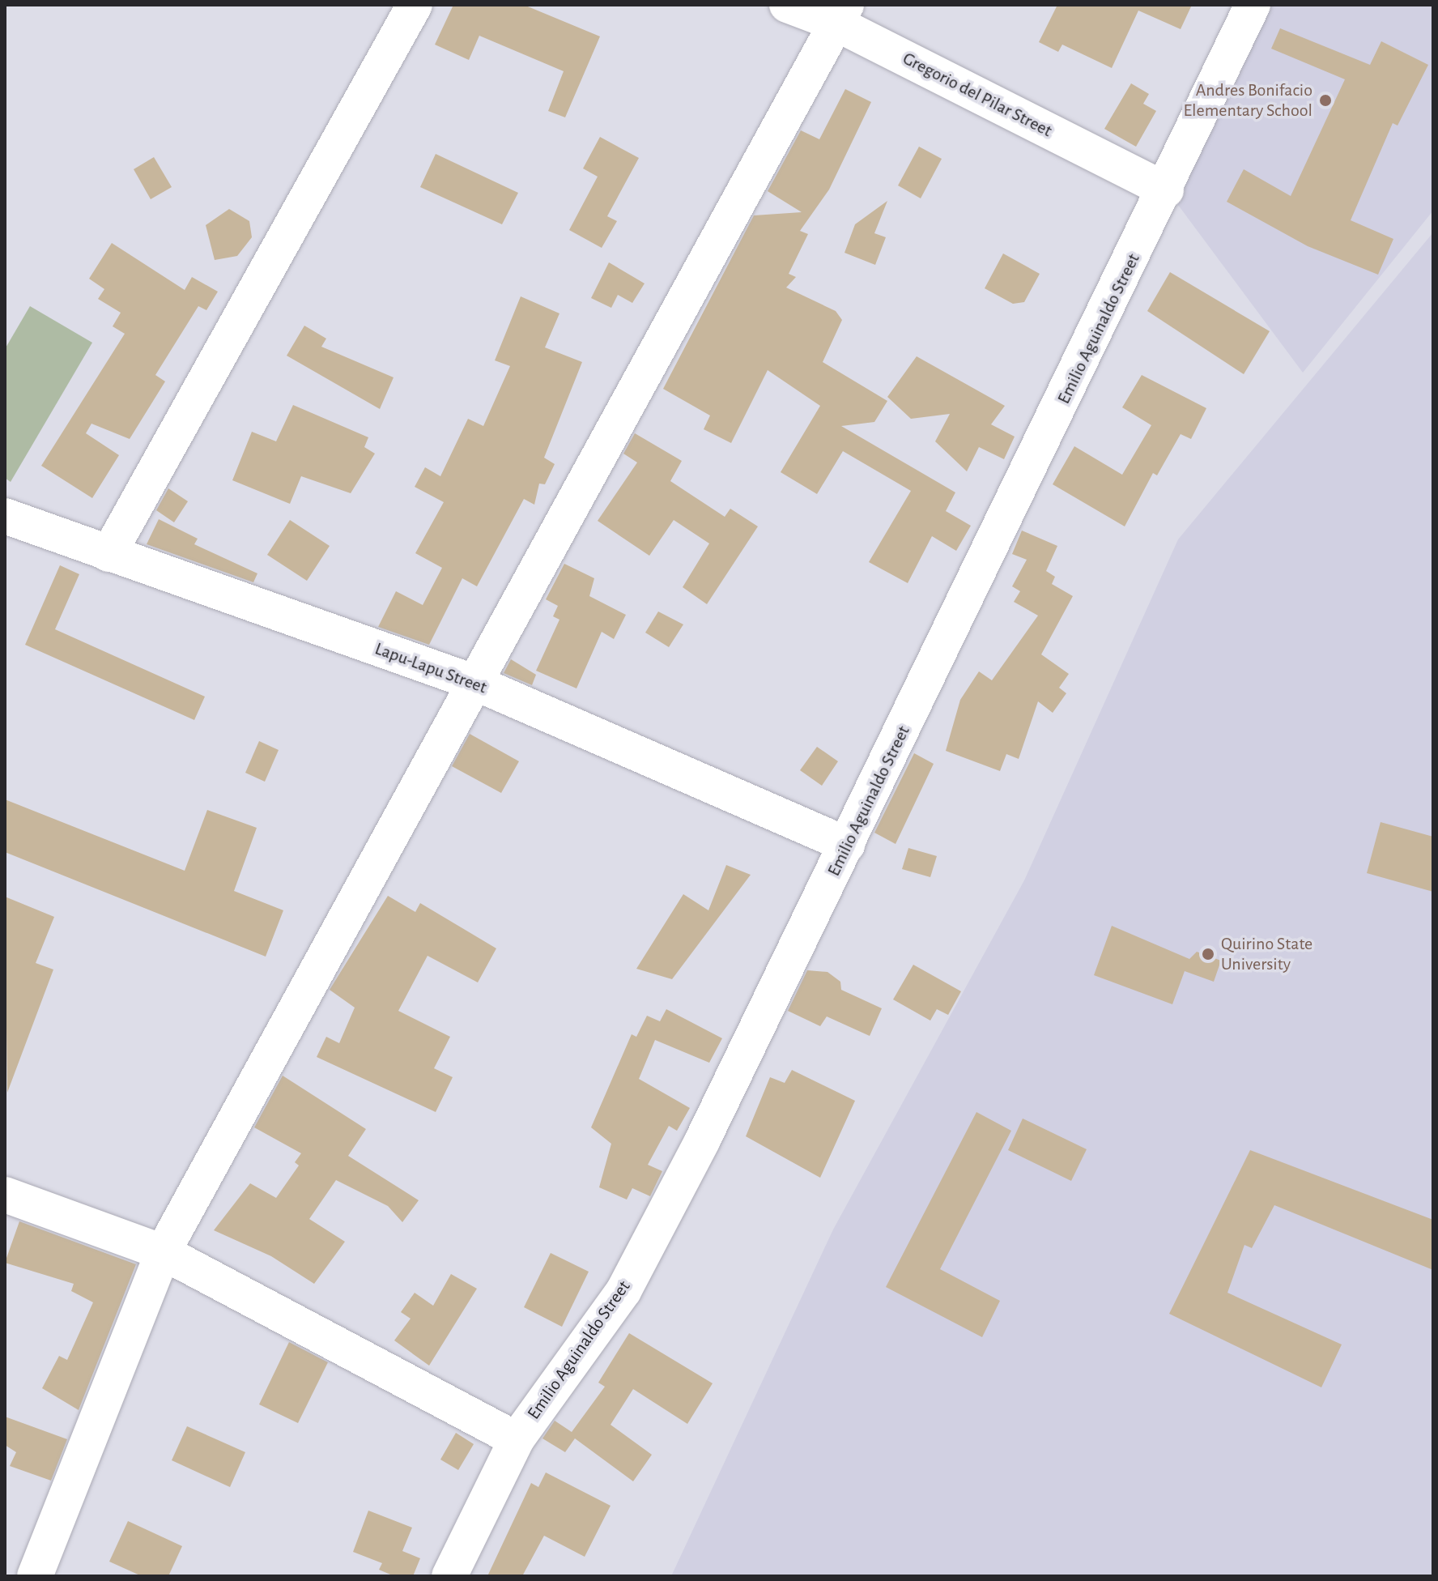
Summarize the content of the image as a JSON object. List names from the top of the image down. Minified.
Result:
{"streets":{"street":["Gregorio del Pilar Street","Emilio Aguinaldo Street","Lapu-Lapu Street"]},"crossings":[["Gregorio del Pilar Street","Emilio Aguinaldo Street"],["Emilio Aguinaldo Street","Lapu-Lapu Street"]],"places":["Andres Bonifacio Elementary School","Quirino State University"]}
